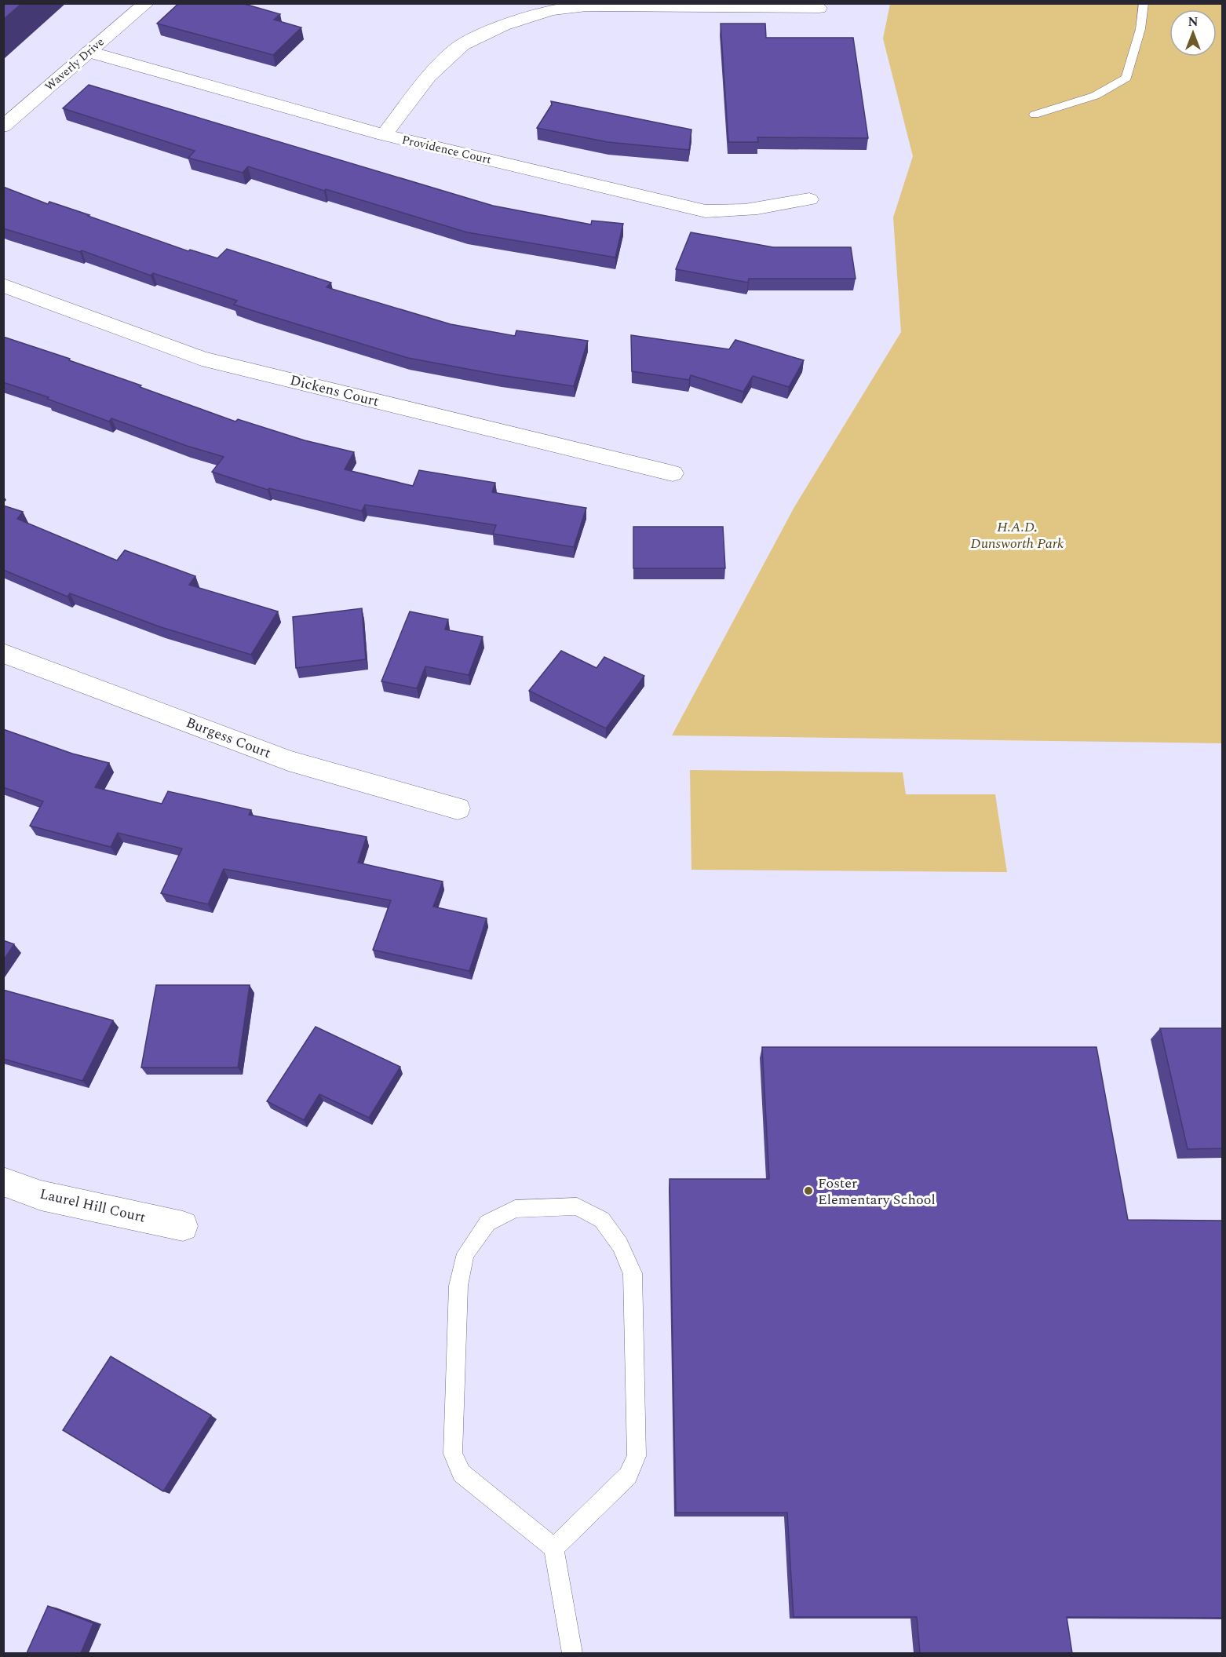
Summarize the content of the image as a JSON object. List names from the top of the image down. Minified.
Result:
{"streets":{"street":["Waverly Drive","Providence Court","Dickens Court","Burgess Court","Laurel Hill Court"]},"crossings":[["Waverly Drive","Providence Court"]],"parks":["H.A.D. Dunsworth Park"],"places":["Foster Elementary School"],"north":"top"}
